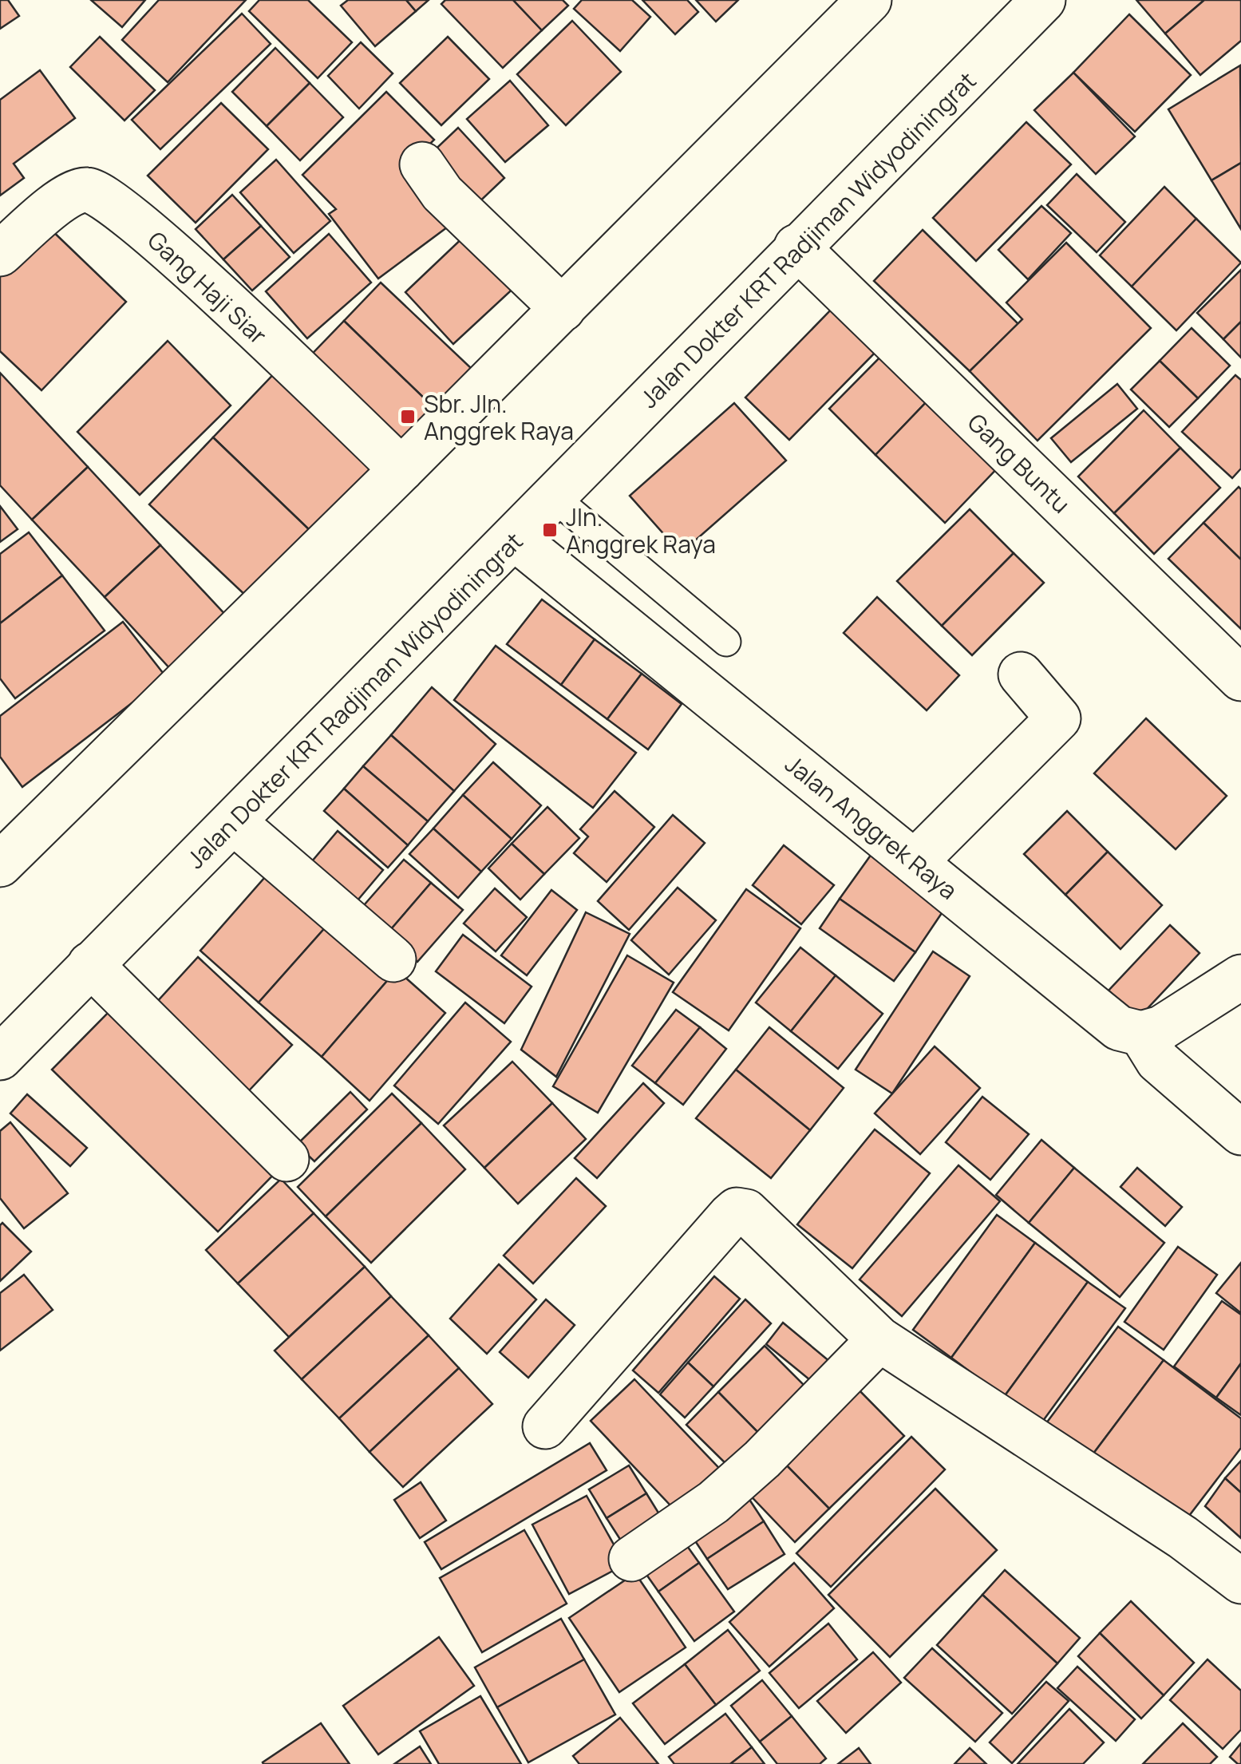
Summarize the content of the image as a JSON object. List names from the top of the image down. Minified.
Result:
{"streets":{"street":["Jalan Dokter KRT Radjiman Widyodiningrat","Gang Haji Siar","Gang Buntu","Jalan Anggrek Raya"]},"crossings":[["Jalan Dokter KRT Radjiman Widyodiningrat","Gang Buntu"],["Jalan Dokter KRT Radjiman Widyodiningrat","Jalan Anggrek Raya"]],"places":{"transit":["Sbr. Jln. Anggrek Raya","Jln. Anggrek Raya"]}}
